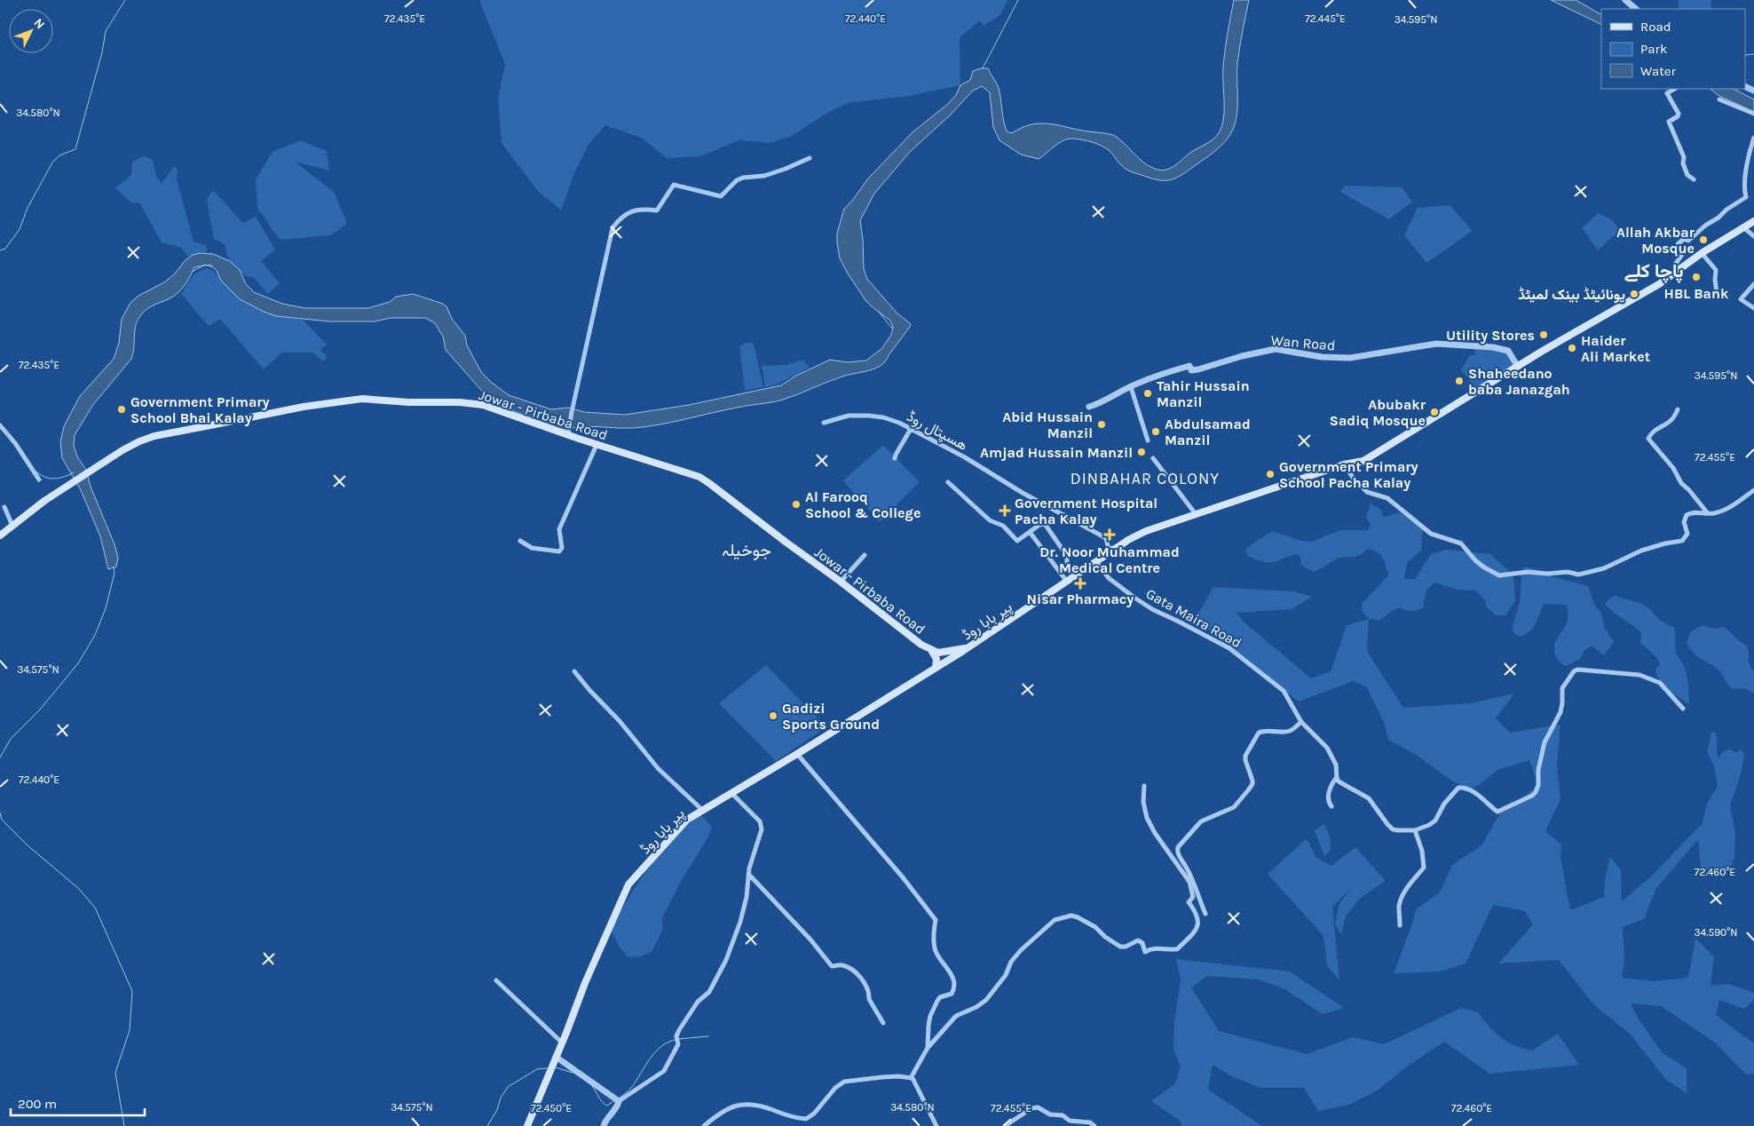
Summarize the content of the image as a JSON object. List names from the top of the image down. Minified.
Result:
{"streets":{"main road":["Jowar - Pirbaba Road","پیر بابا روڈ"],"street":["Wan Road","ھسپتال روڈ","Gata Maira Road"]},"crossings":[["Wan Road","پیر بابا روڈ"],["Jowar - Pirbaba Road","پیر بابا روڈ"],["ھسپتال روڈ","پیر بابا روڈ"],["Gata Maira Road","پیر بابا روڈ"]],"districts":["پاچا کلے","DINBAHAR COLONY","جوخیلہ"],"places":{"other":["Allah Akbar Mosque","HBL Bank","یونائیٹڈ بینک لمیٹڈ","Utility Stores","Haider Ali Market","Shaheedano baba Janazgah","Tahir Hussain Manzil","Government Primary School Bhai Kalay","Abubakr Sadiq Mosque","Abid Hussain Manzil","Abdulsamad Manzil","Amjad Hussain Manzil","Government Primary School Pacha Kalay","Al Farooq School & College","Gadizi Sports Ground"],"health":["Government Hospital Pacha Kalay","Dr. Noor Muhammad Medical Centre","Nisar Pharmacy"]},"legend":["Road","Park","Water"],"scale_bar":"200 m","north":"top right","coordinates":["72.435°E","72.445°E","72.440°E","34.595°N","34.580°N","72.455°E","34.575°N","72.460°E","34.590°N","72.450°E"]}
